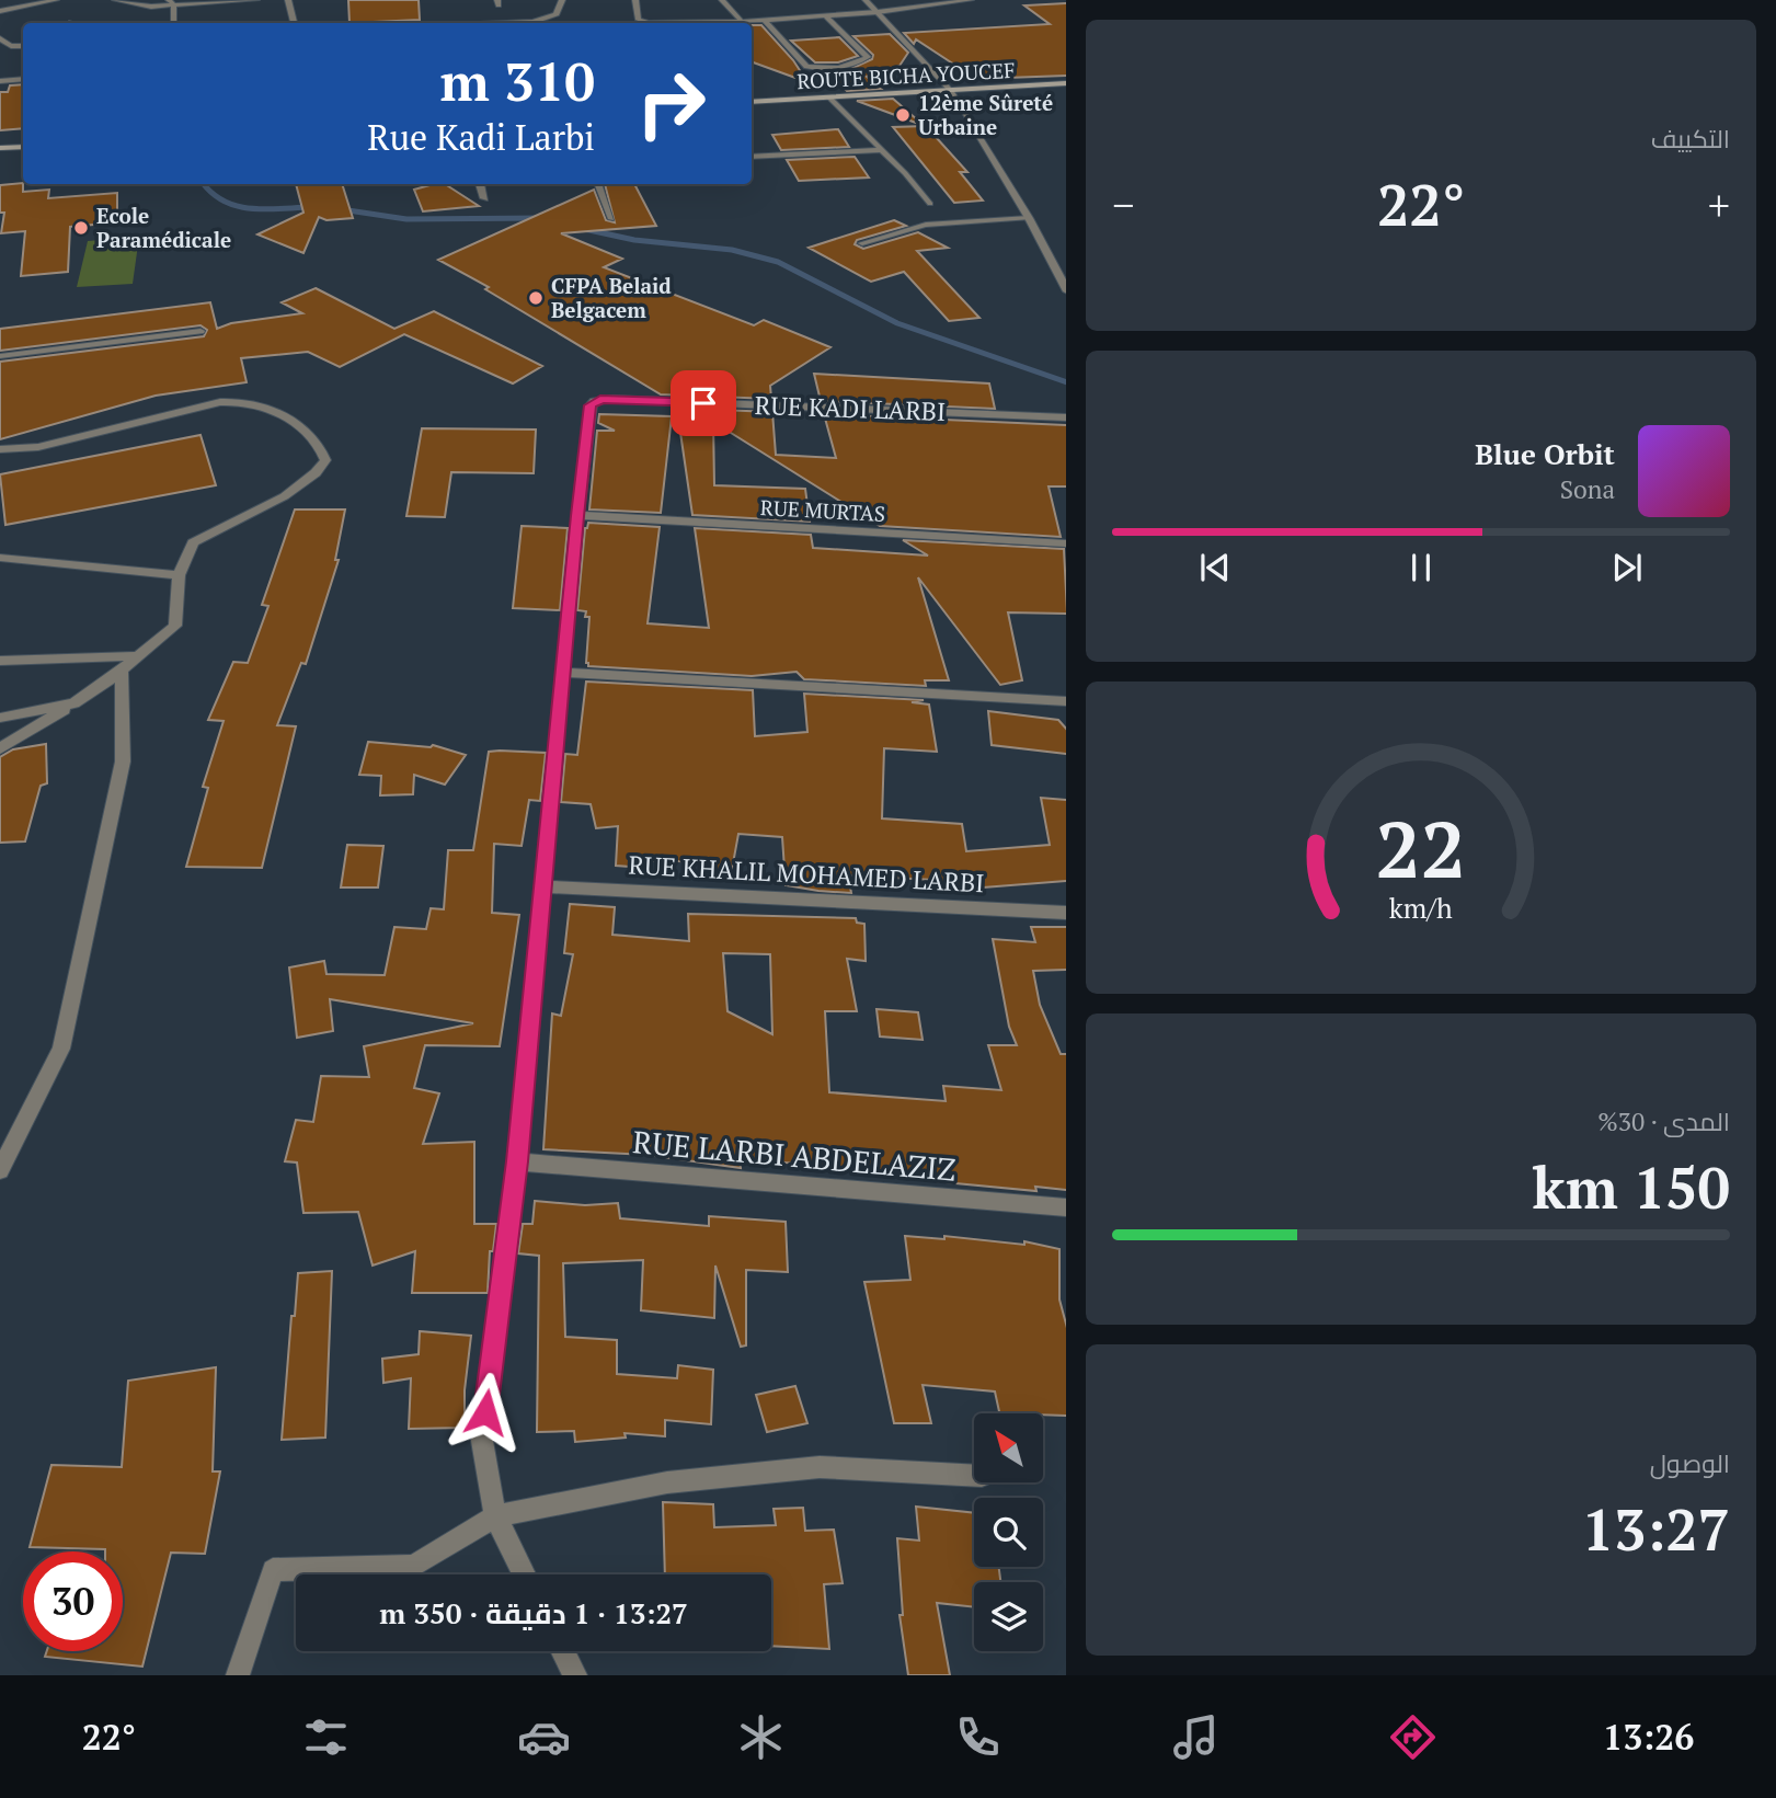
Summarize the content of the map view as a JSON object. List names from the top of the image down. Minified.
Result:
{"streets":{"main road":["ROUTE BICHA YOUCEF"],"street":["RUE KADI LARBI","RUE MURTAS","RUE KHALIL MOHAMED LARBI","RUE LARBI ABDELAZIZ"]},"crossings":[["RUE KADI LARBI","RUE MURTAS"],["RUE KADI LARBI","RUE KHALIL MOHAMED LARBI"],["RUE KADI LARBI","RUE LARBI ABDELAZIZ"]],"places":["12ème Sûreté Urbaine","Ecole Paramédicale","CFPA Belaid Belgacem"],"north":"top left","page":{"tile":["التكييف",["المدى · 30%","150 km"],["الوصول","13:27"]],"turn":["310 m","Rue Kadi Larbi"],"heat":["−","22°","+"],"song":["Blue Orbit","Sona"],"limit":"30","trip":"13:27 · 1 دقيقة · 350 m","tabs":["13:26","22°"],"gauge":["22","km/h"]}}
